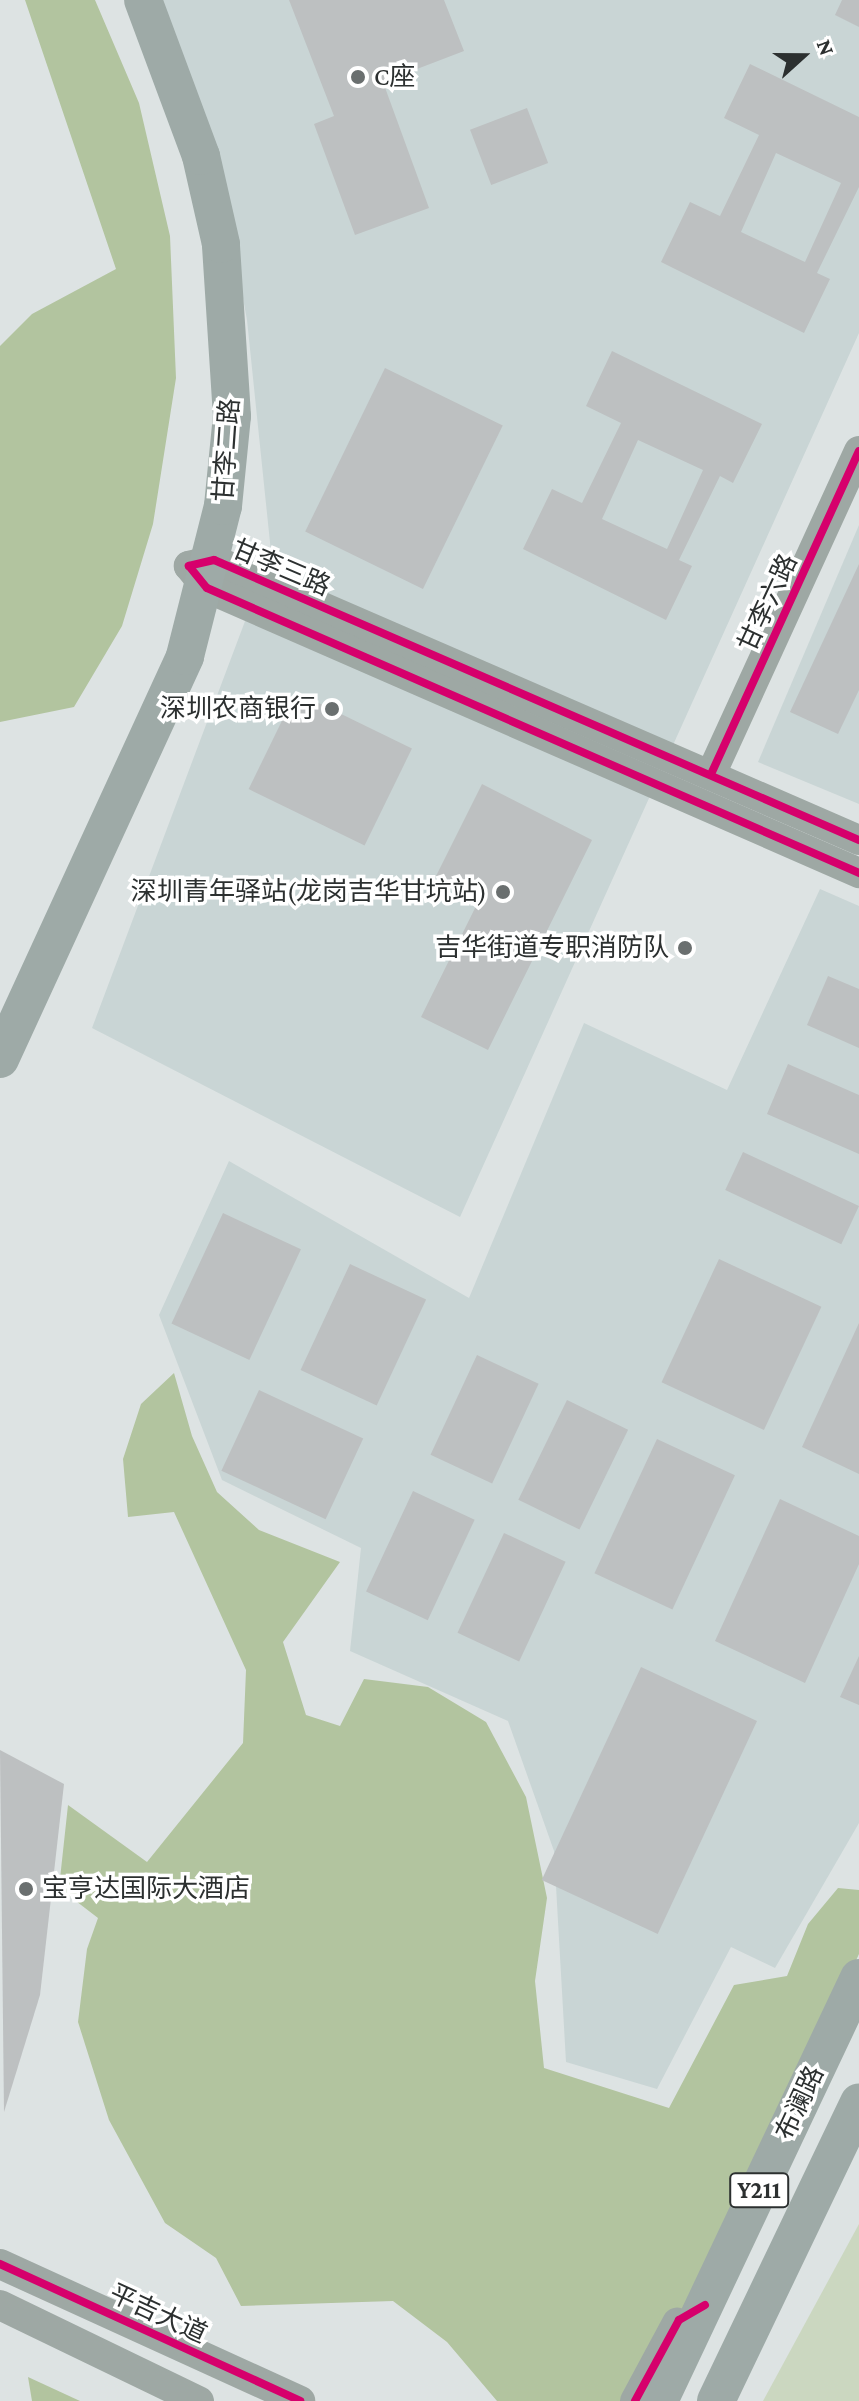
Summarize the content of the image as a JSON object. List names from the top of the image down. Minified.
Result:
{"streets":{"main road":["甘李二路","布澜路","Y211"],"street":["甘李三路","甘李六路","平吉大道"]},"crossings":[["甘李二路","甘李三路"]],"places":["C座","深圳农商银行","深圳青年驿站(龙岗吉华甘坑站)","吉华街道专职消防队","宝亨达国际大酒店"],"north":"right"}
